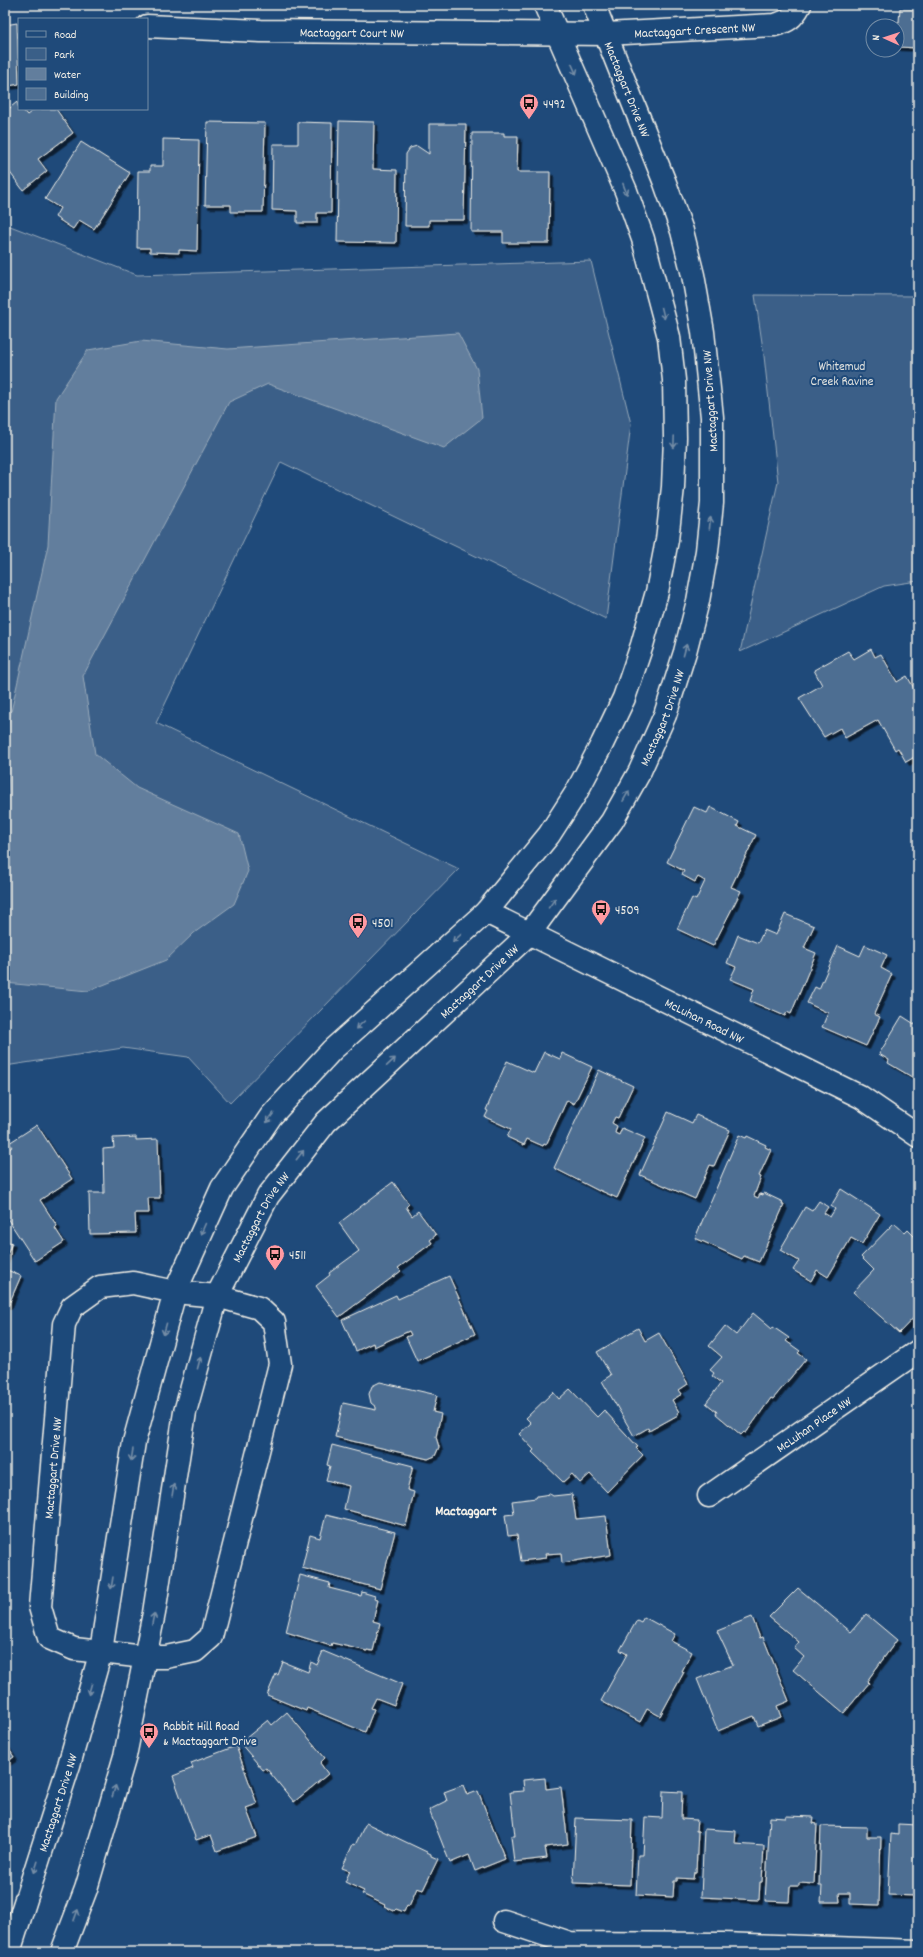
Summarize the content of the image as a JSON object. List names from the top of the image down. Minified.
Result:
{"streets":{"street":["Mactaggart Crescent NW","Mactaggart Court NW","Mactaggart Drive NW","McLuhan Road NW","McLuhan Place NW"]},"crossings":[["Mactaggart Crescent NW","Mactaggart Court NW"],["Mactaggart Crescent NW","Mactaggart Drive NW"],["Mactaggart Court NW","Mactaggart Drive NW"],["Mactaggart Drive NW","McLuhan Road NW"]],"districts":["Mactaggart"],"parks":["Whitemud Creek Ravine"],"places":{"bus stop":["4492","4509","4501","4511","Rabbit Hill Road & Mactaggart Drive"]},"legend":["Road","Park","Water","Building"],"north":"left"}
